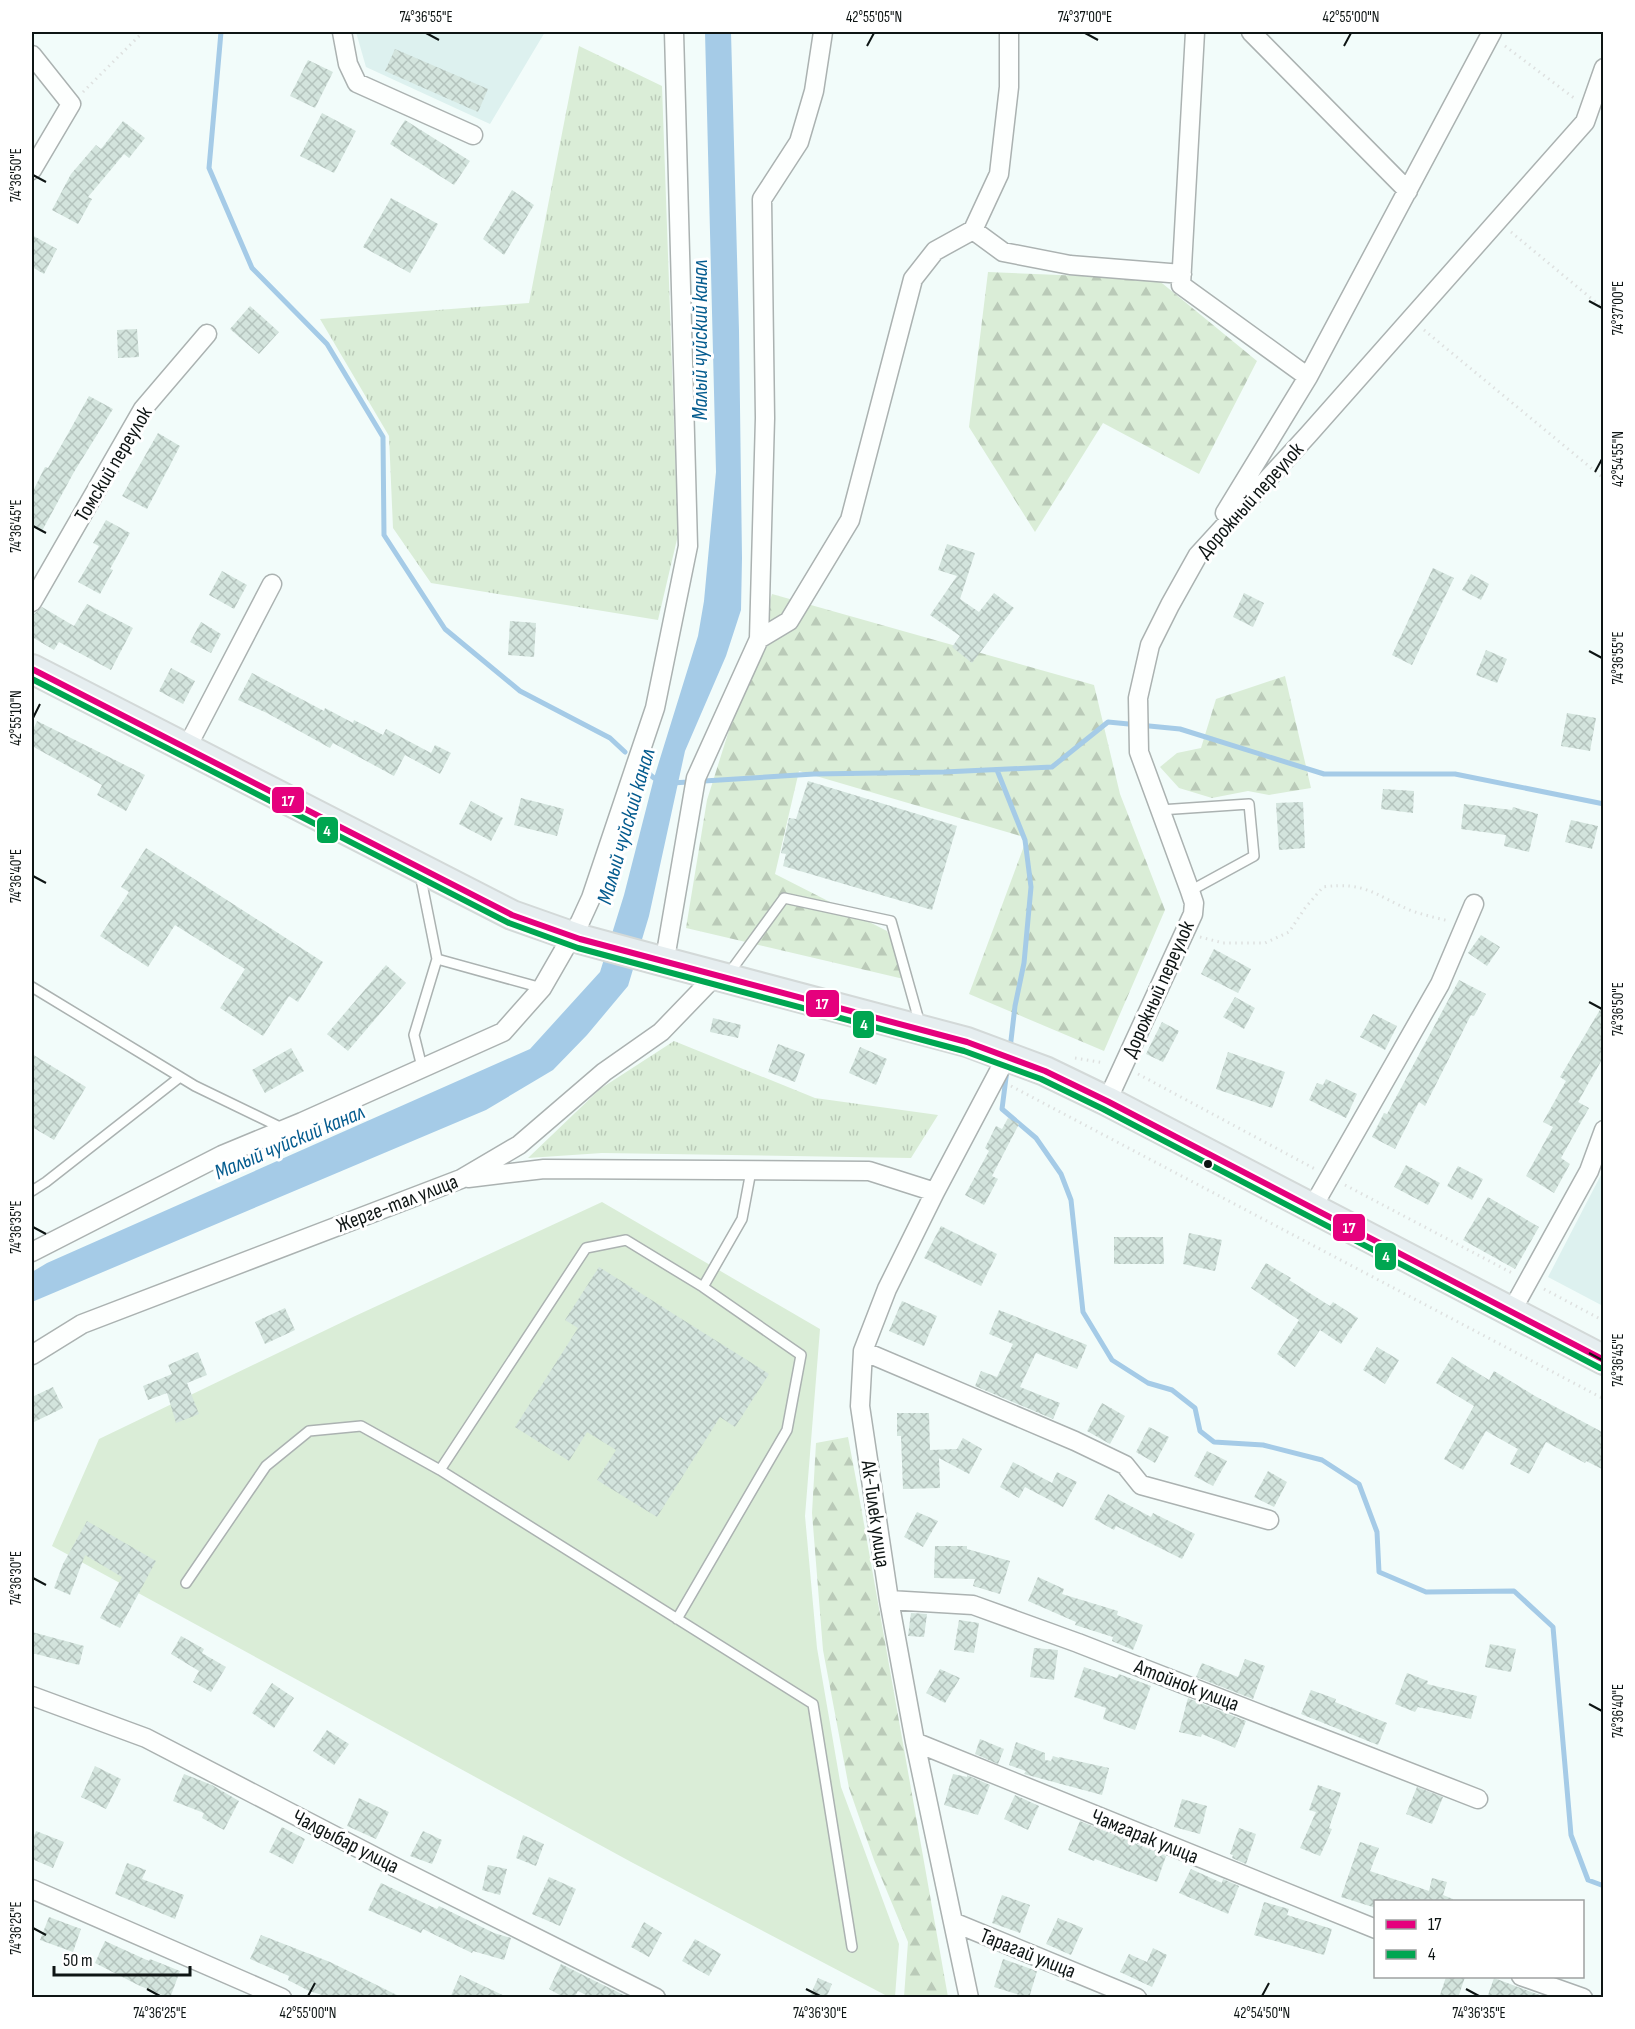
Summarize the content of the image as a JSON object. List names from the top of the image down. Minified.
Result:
{"streets":{"street":["Томский переулок","Дорожный переулок","Жерге-тал улица","Ак-Тилек улица","Атойнок улица","Чамгарак улица","Чалдыбар улица","Тарагай улица"]},"crossings":[["Ак-Тилек улица","Атойнок улица"],["Ак-Тилек улица","Чамгарак улица"],["Ак-Тилек улица","Тарагай улица"]],"water":["Малый чуйский канал"],"lines":["transit line 17","transit line 4"],"legend":["17","4"],"scale_bar":"50 m","coordinates":["74°36'55\"E","42°55'05\"N","74°37'00\"E","42°55'00\"N","74°36'50\"E","42°54'55\"N","74°36'45\"E","42°55'10\"N","74°36'40\"E","74°36'35\"E","74°36'30\"E","74°36'25\"E","42°54'50\"N"]}
